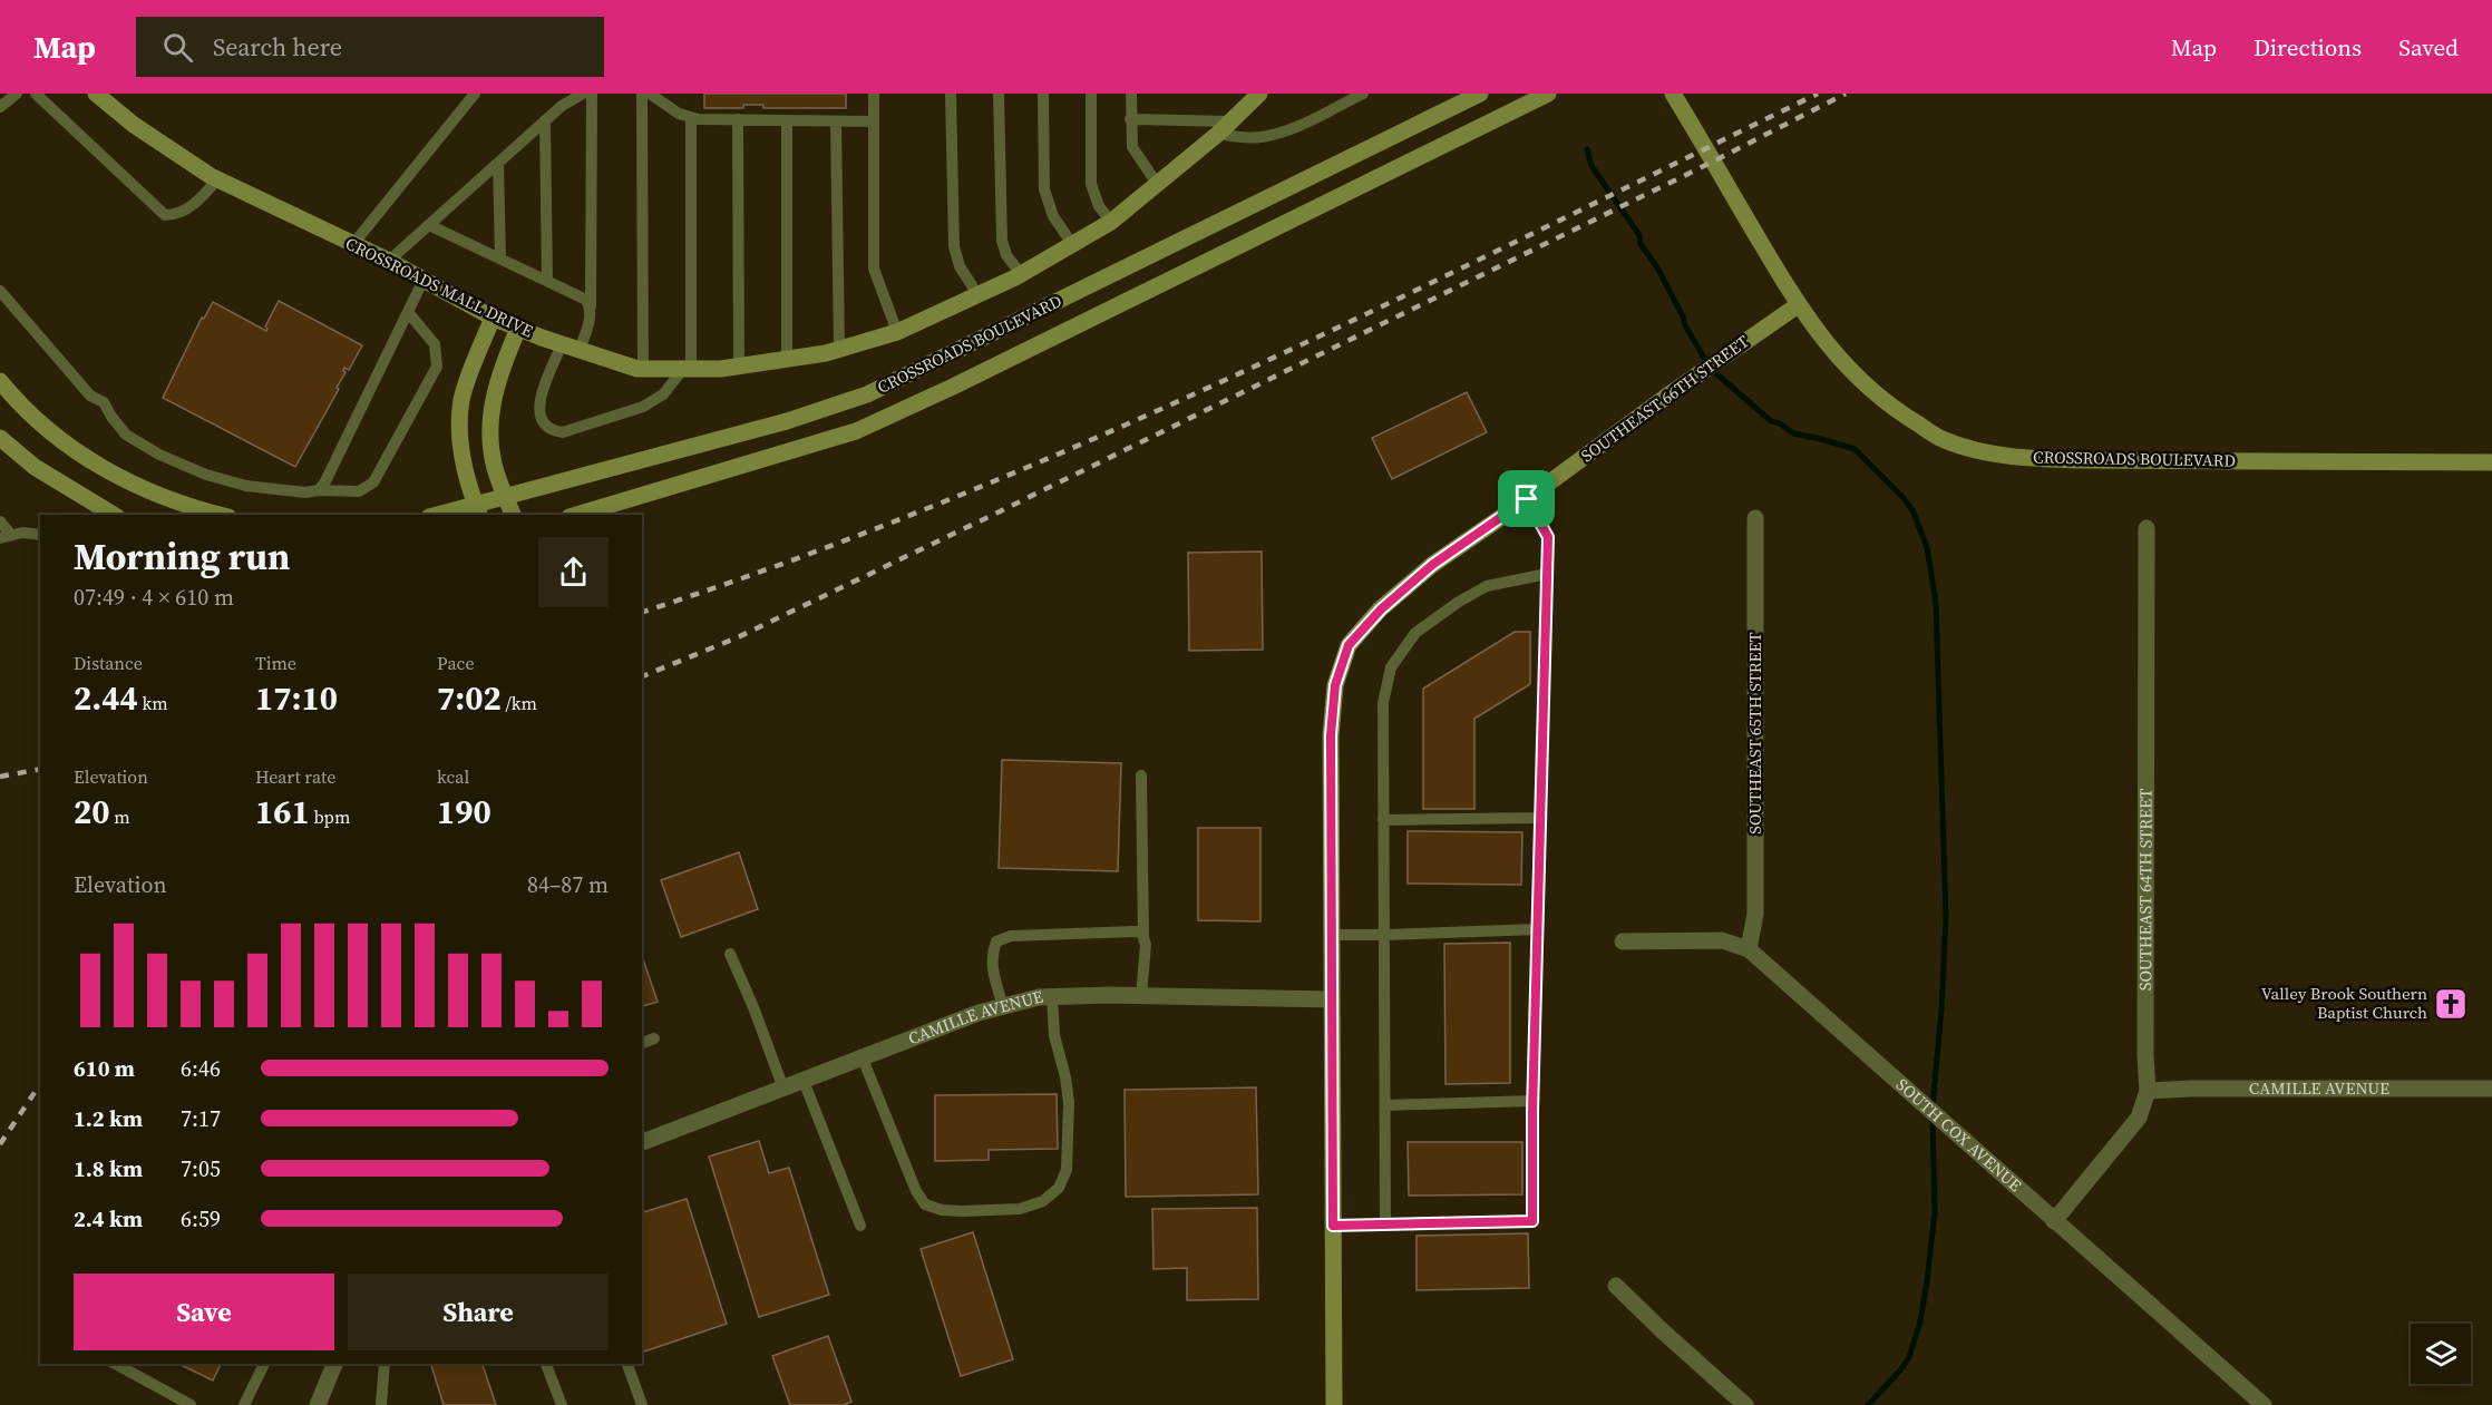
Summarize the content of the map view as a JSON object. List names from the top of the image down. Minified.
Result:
{"streets":{"main road":["CROSSROADS MALL DRIVE","CROSSROADS BOULEVARD","SOUTHEAST 66TH STREET"],"street":["SOUTHEAST 65TH STREET","SOUTHEAST 64TH STREET","CAMILLE AVENUE","SOUTH COX AVENUE"]},"crossings":[["CROSSROADS BOULEVARD","SOUTHEAST 66TH STREET"],["SOUTHEAST 66TH STREET","CAMILLE AVENUE"],["SOUTHEAST 65TH STREET","SOUTH COX AVENUE"],["SOUTHEAST 64TH STREET","CAMILLE AVENUE"],["SOUTHEAST 64TH STREET","SOUTH COX AVENUE"]],"places":{"church":["Valley Brook Southern Baptist Church"]},"page":{"header":"Map","search":"Search here","nav":["Map","Directions","Saved"],"heading":["Morning run","07:49 · 4 × 610 m"],"stats":[["Distance","2.44 km"],["Time","17:10"],["Pace","7:02 /km"],["Elevation","20 m"],["Heart rate","161 bpm"],["kcal","190"]],"chart":["Elevation","84–87 m"],"list":[{"name":"610 m","note":"6:46"},{"name":"1.2 km","note":"7:17"},{"name":"1.8 km","note":"7:05"},{"name":"2.4 km","note":"6:59"}],"buttons":["Save","Share"]}}
